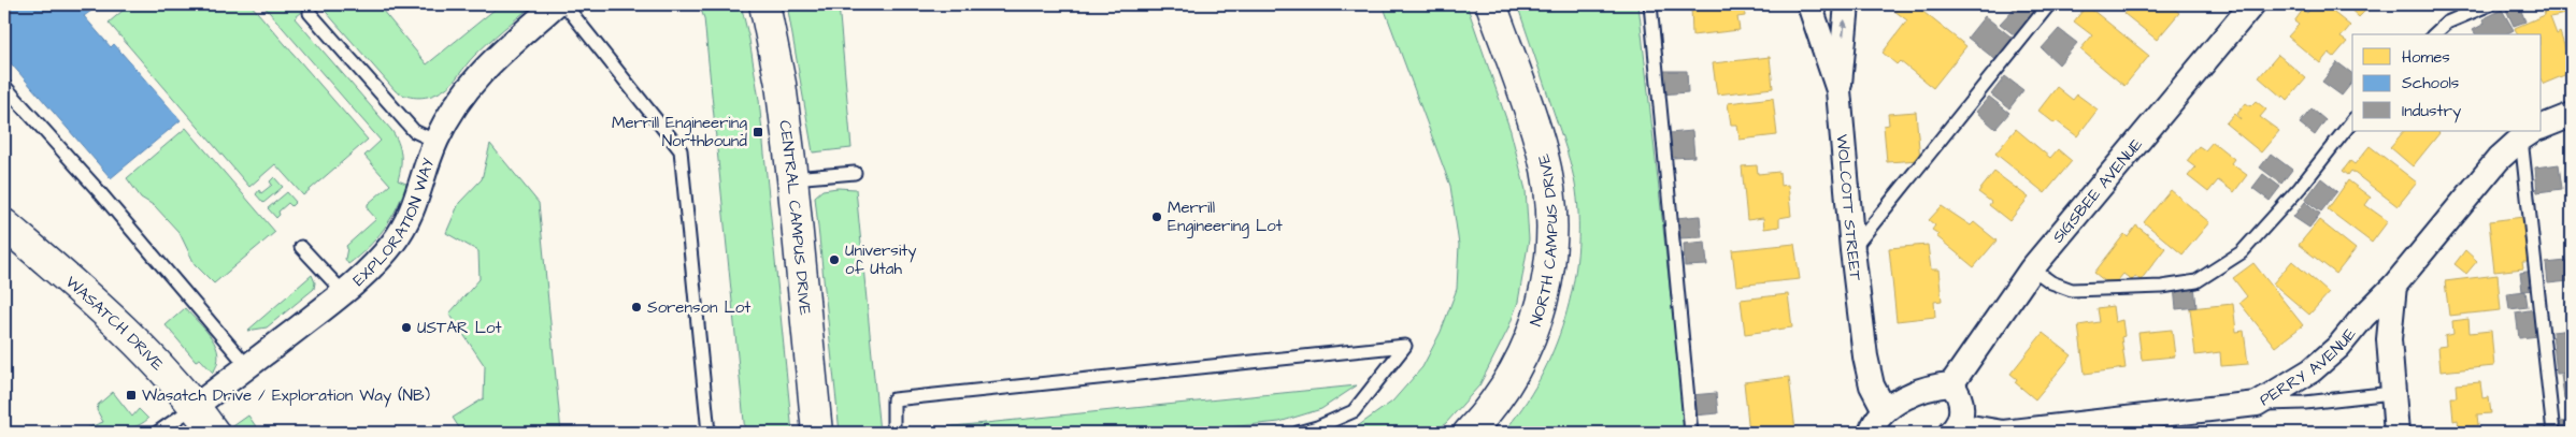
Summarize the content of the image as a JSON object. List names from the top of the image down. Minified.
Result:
{"streets":{"street":["SIGSBEE AVENUE","WOLCOTT STREET","CENTRAL CAMPUS DRIVE","EXPLORATION WAY","NORTH CAMPUS DRIVE","WASATCH DRIVE","PERRY AVENUE"]},"crossings":[["EXPLORATION WAY","WASATCH DRIVE"]],"places":{"transit":["Merrill Engineering Northbound","Wasatch Drive / Exploration Way (NB)"],"other":["Merrill Engineering Lot","University of Utah","Sorenson Lot","USTAR Lot"]},"legend":["Homes","Schools","Industry"]}
